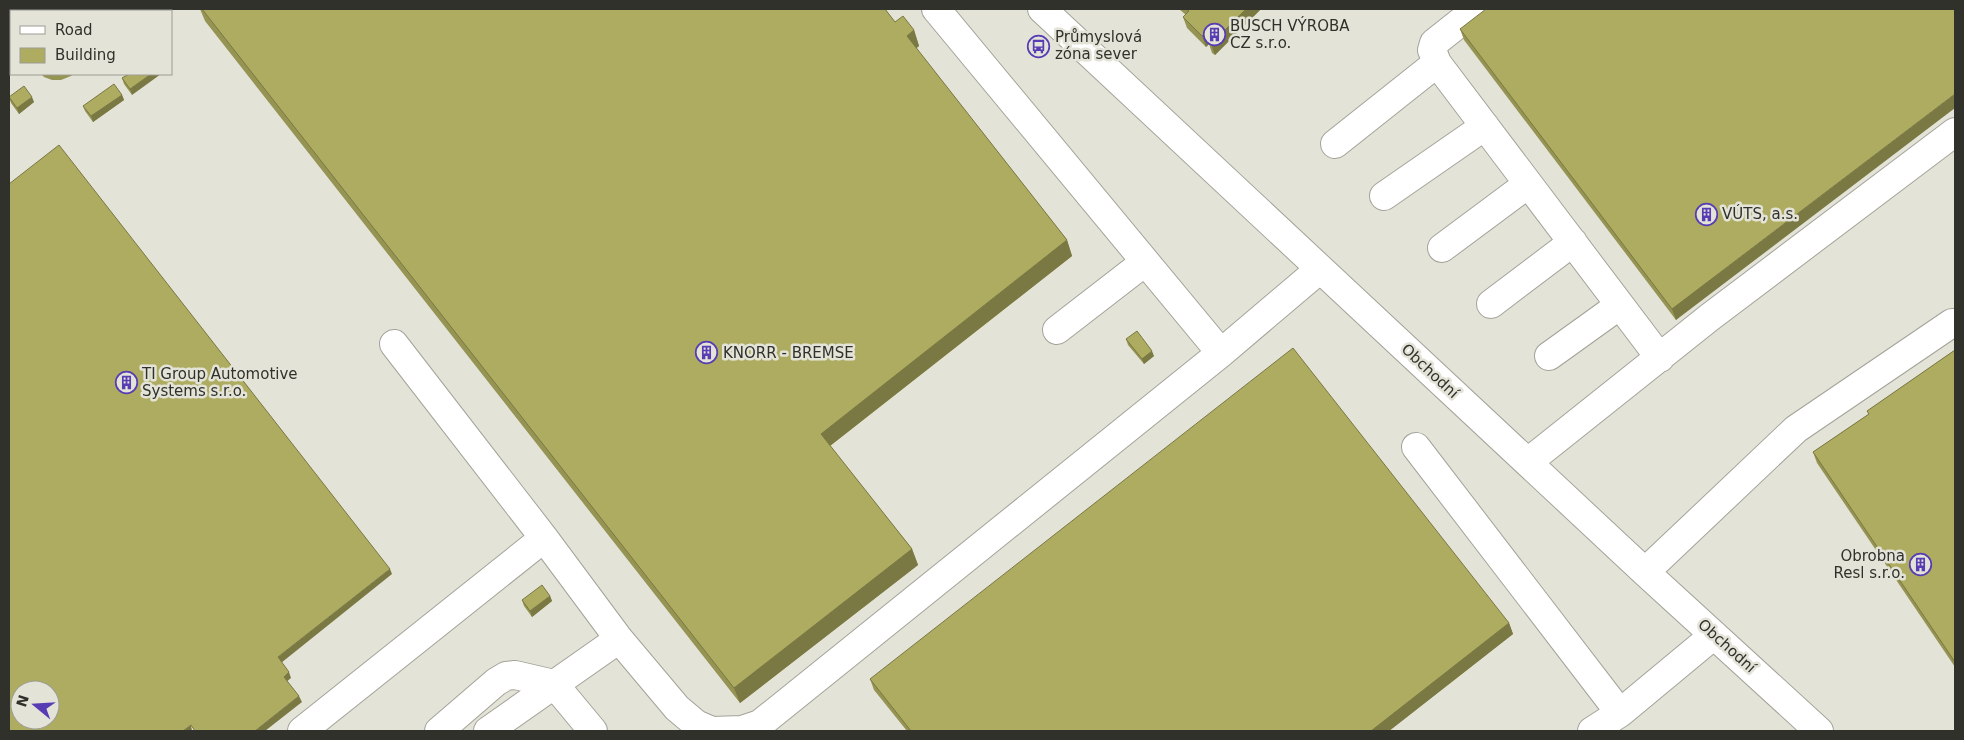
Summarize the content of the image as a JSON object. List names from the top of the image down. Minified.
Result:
{"streets":{"street":["Obchodní"]},"places":{"building":["BUSCH VÝROBA CZ s.r.o.","VÚTS, a.s.","KNORR - BREMSE","TI Group Automotive Systems s.r.o.","Obrobna Resl s.r.o."],"bus stop":["Průmyslová zóna sever"]},"legend":["Road","Building"],"north":"left"}
